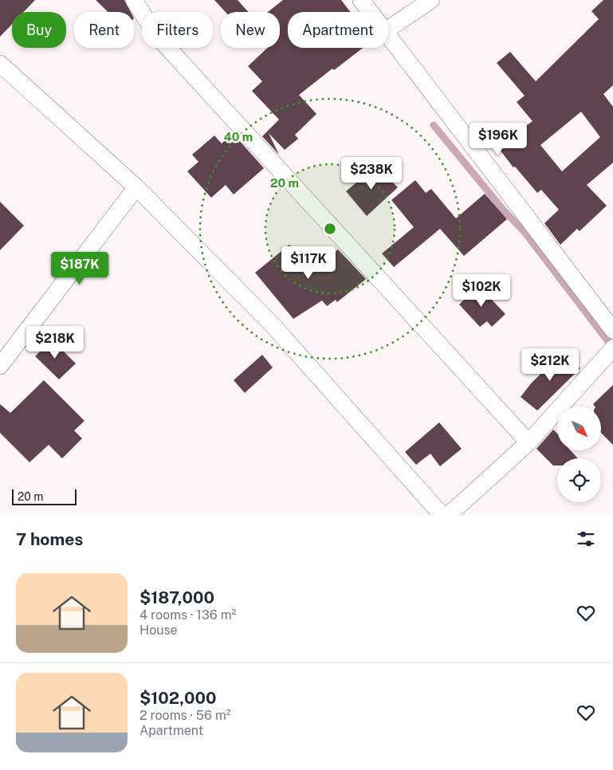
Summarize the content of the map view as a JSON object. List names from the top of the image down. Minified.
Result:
{"scale_bar":"20 m","north":"bottom right","page":{"chip":["Buy","Rent","Filters","New","Apartment"],"price":["$196K","$238K","$117K","$187K","$102K","$218K","$212K"],"scale":"20 m","heading":"7 homes","list":[{"name":"$187,000","note":"4 rooms · 136 m² · House"},{"name":"$102,000","note":"2 rooms · 56 m² · Apartment"}]},"rings":["40 m","20 m"]}
